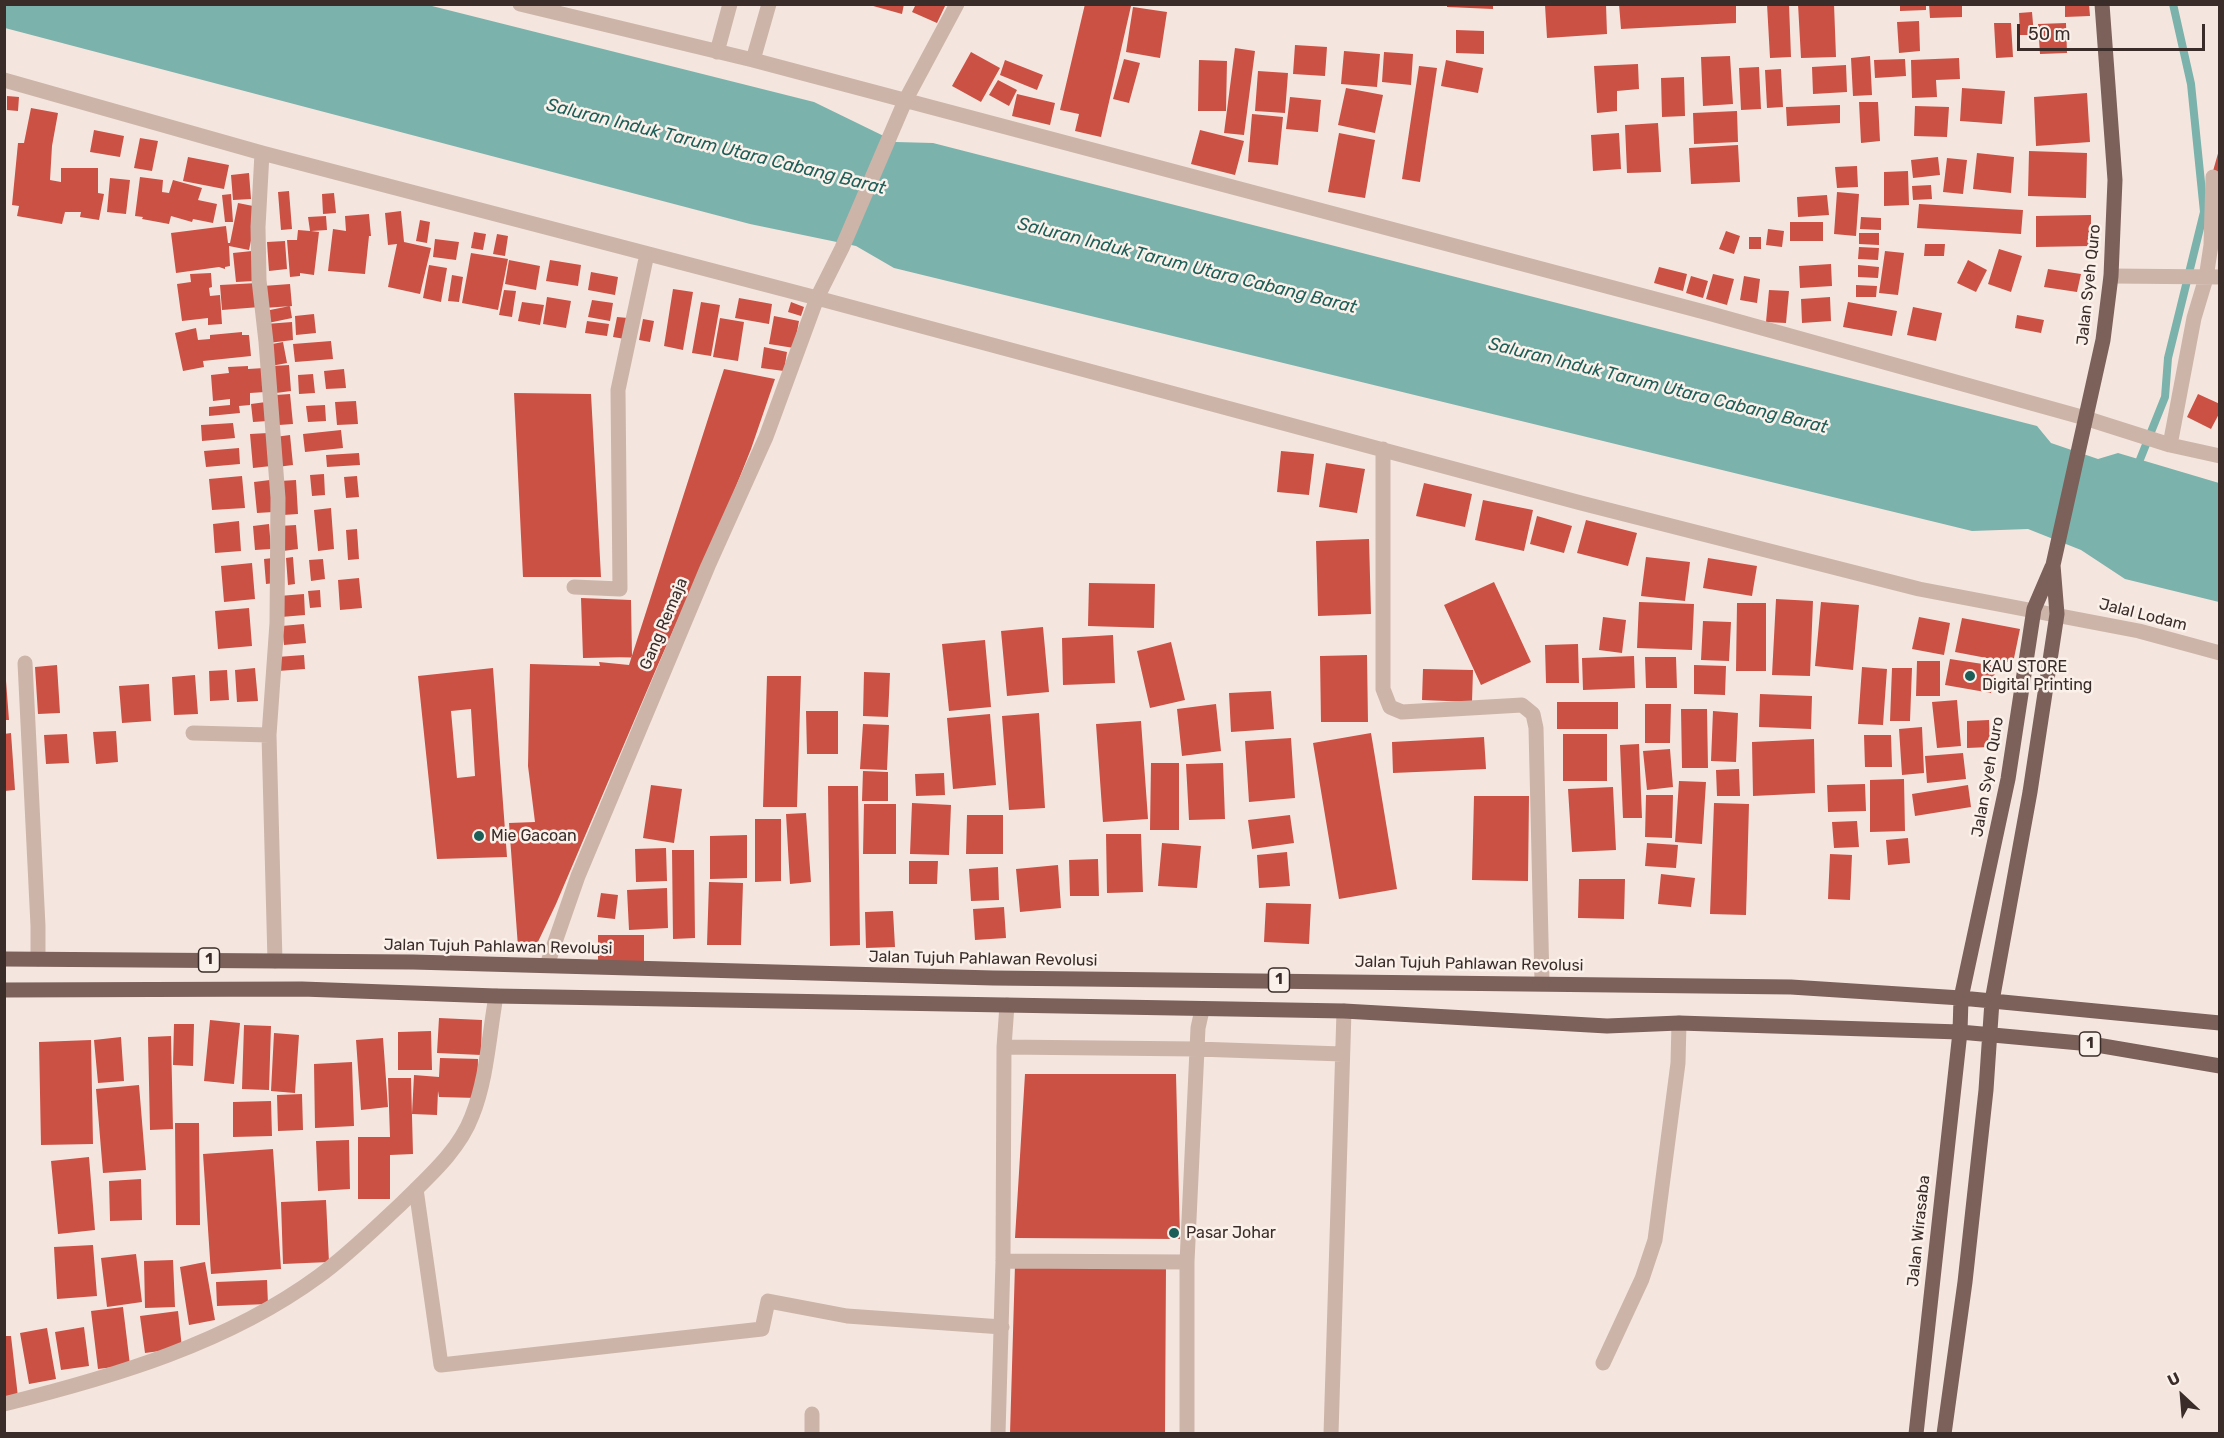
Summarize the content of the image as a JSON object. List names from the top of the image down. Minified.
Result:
{"streets":{"main road":["Jalan Syeh Quro","Jalan Tujuh Pahlawan Revolusi","1","Jalan Wirasaba"],"street":["Jalal Lodam","Gang Remaja"]},"crossings":[["Jalan Syeh Quro","Jalal Lodam"],["Jalan Syeh Quro","Jalan Tujuh Pahlawan Revolusi"],["Jalan Syeh Quro","1"],["Jalan Syeh Quro","Jalan Wirasaba"],["Jalal Lodam","Gang Remaja"],["Gang Remaja","Jalan Tujuh Pahlawan Revolusi"],["Jalan Tujuh Pahlawan Revolusi","1"],["1","Jalan Wirasaba"]],"water":["Saluran Induk Tarum Utara Cabang Barat"],"places":["KAU STORE Digital Printing","Mie Gacoan","Pasar Johar"],"scale_bar":"50 m","north":"top left"}
